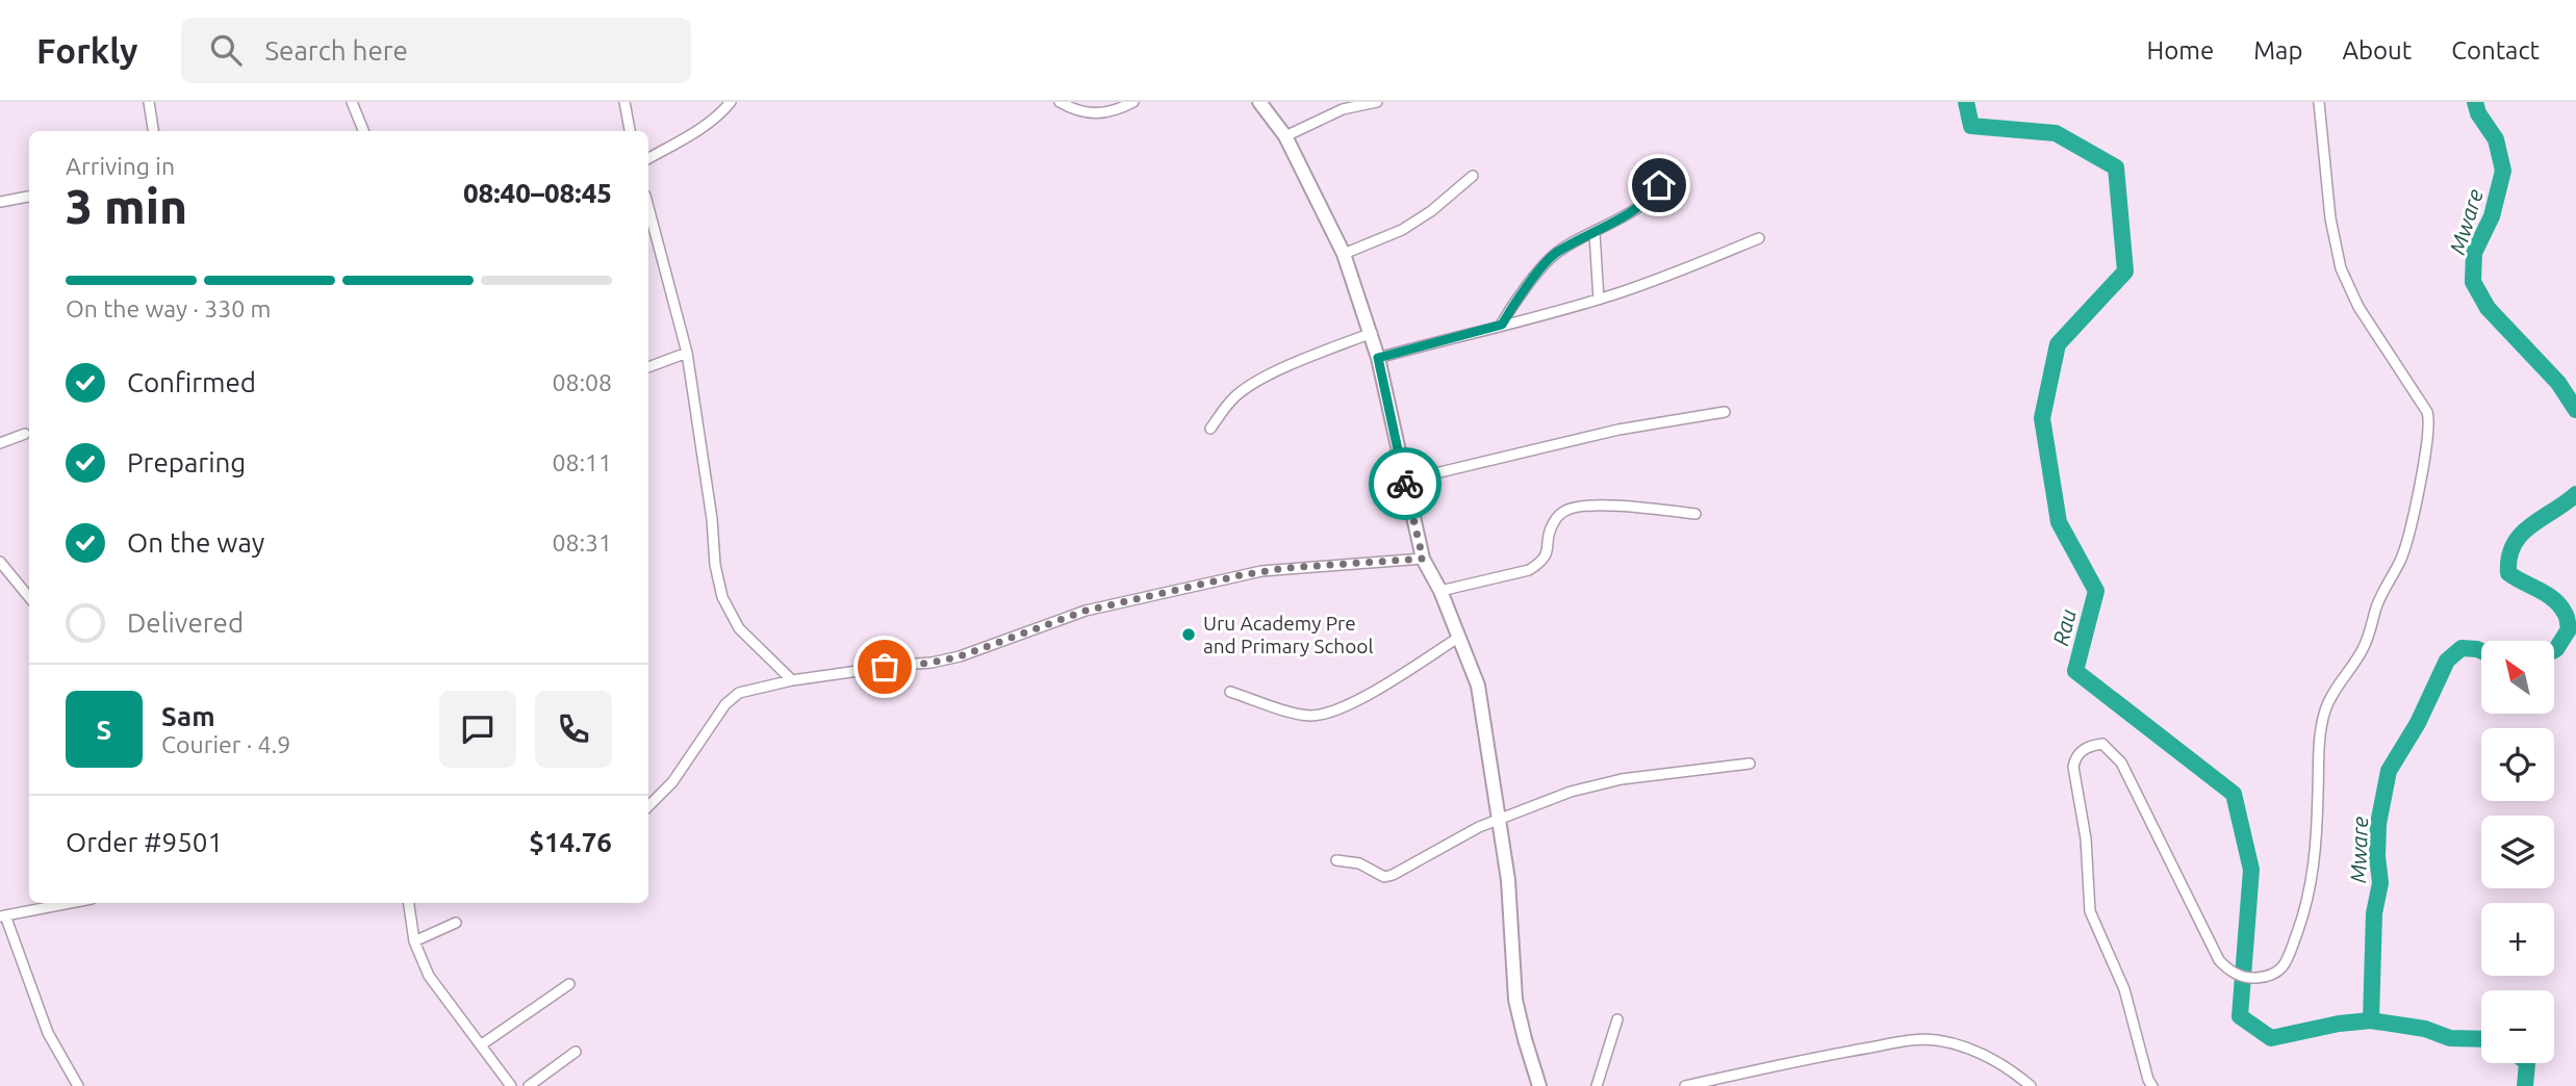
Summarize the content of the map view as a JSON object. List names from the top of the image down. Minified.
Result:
{"water":["Mware","Rau"],"places":["Uru Academy Pre and Primary School"],"north":"top left","page":{"header":"Forkly","search":"Search here","nav":["Home","Map","About","Contact"],"heading":["3 min","Arriving in","08:40–08:45"],"panel":["Sam","Courier · 4.9","Order #9501","$14.76"],"bar":"On the way · 330 m","list":[["Confirmed","08:08"],["Preparing","08:11"],["On the way","08:31"],"Delivered"],"map_buttons":["+","−"],"round":"S"}}
